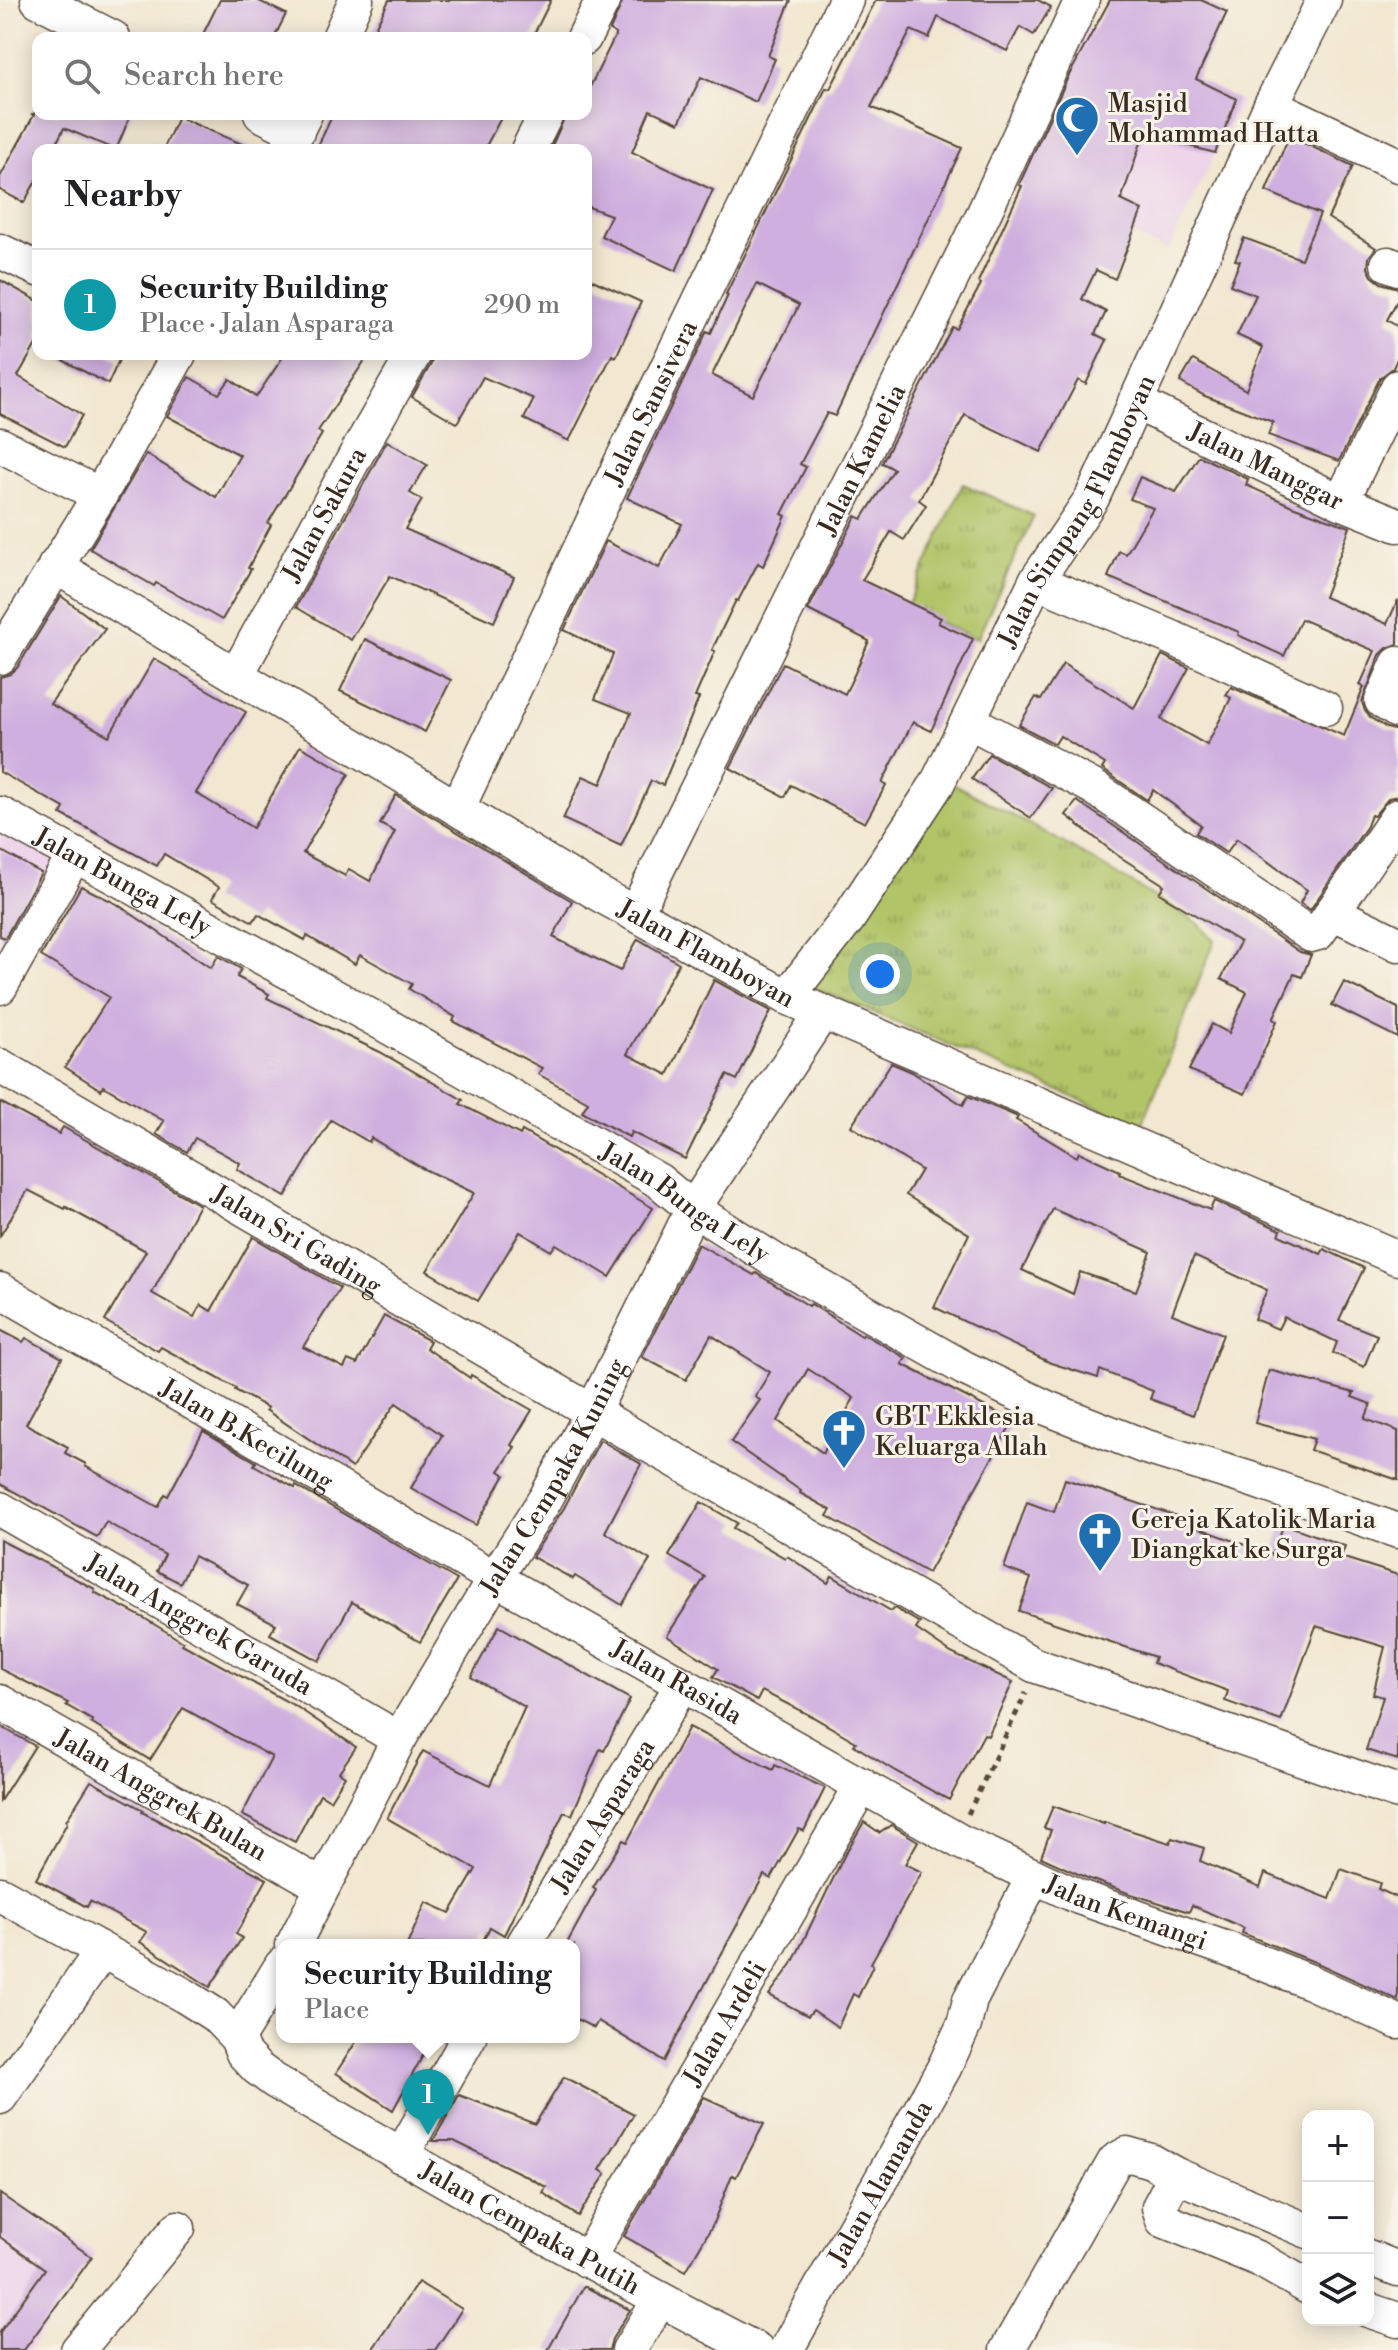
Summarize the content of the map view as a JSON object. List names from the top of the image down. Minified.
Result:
{"streets":{"street":["Jalan Sansivera","Jalan Kamelia","Jalan Manggar","Jalan Simpang Flamboyan","Jalan Sakura","Jalan Bunga Lely","Jalan Flamboyan","Jalan Sri Gading","Jalan B.Kecilung","Jalan Cempaka Kuning","Jalan Anggrek Garuda","Jalan Rasida","Jalan Anggrek Bulan","Jalan Asparaga","Jalan Kemangi","Jalan Ardeli","Jalan Alamanda","Jalan Cempaka Putih"]},"crossings":[["Jalan Sansivera","Jalan Flamboyan"],["Jalan Kamelia","Jalan Flamboyan"],["Jalan Manggar","Jalan Simpang Flamboyan"],["Jalan Simpang Flamboyan","Jalan Flamboyan"],["Jalan Sakura","Jalan Flamboyan"],["Jalan Bunga Lely","Jalan Cempaka Kuning"],["Jalan Flamboyan","Jalan Cempaka Kuning"],["Jalan Sri Gading","Jalan Cempaka Kuning"],["Jalan B.Kecilung","Jalan Cempaka Kuning"],["Jalan B.Kecilung","Jalan Rasida"],["Jalan Cempaka Kuning","Jalan Anggrek Garuda"],["Jalan Cempaka Kuning","Jalan Rasida"],["Jalan Cempaka Kuning","Jalan Anggrek Bulan"],["Jalan Rasida","Jalan Asparaga"],["Jalan Rasida","Jalan Kemangi"],["Jalan Rasida","Jalan Ardeli"],["Jalan Kemangi","Jalan Ardeli"],["Jalan Kemangi","Jalan Alamanda"],["Jalan Ardeli","Jalan Cempaka Putih"]],"places":{"mosque":["Masjid Mohammad Hatta"],"church":["GBT Ekklesia Keluarga Allah","Gereja Katolik Maria Diangkat ke Surga"]},"page":{"search":"Search here","heading":"Nearby","list":[{"mark":"1","name":"Security Building","note":"Place · Jalan Asparaga","value":"290 m"}],"popup":["Security Building","Place"],"pins":"1","map_buttons":["+","−"]}}
